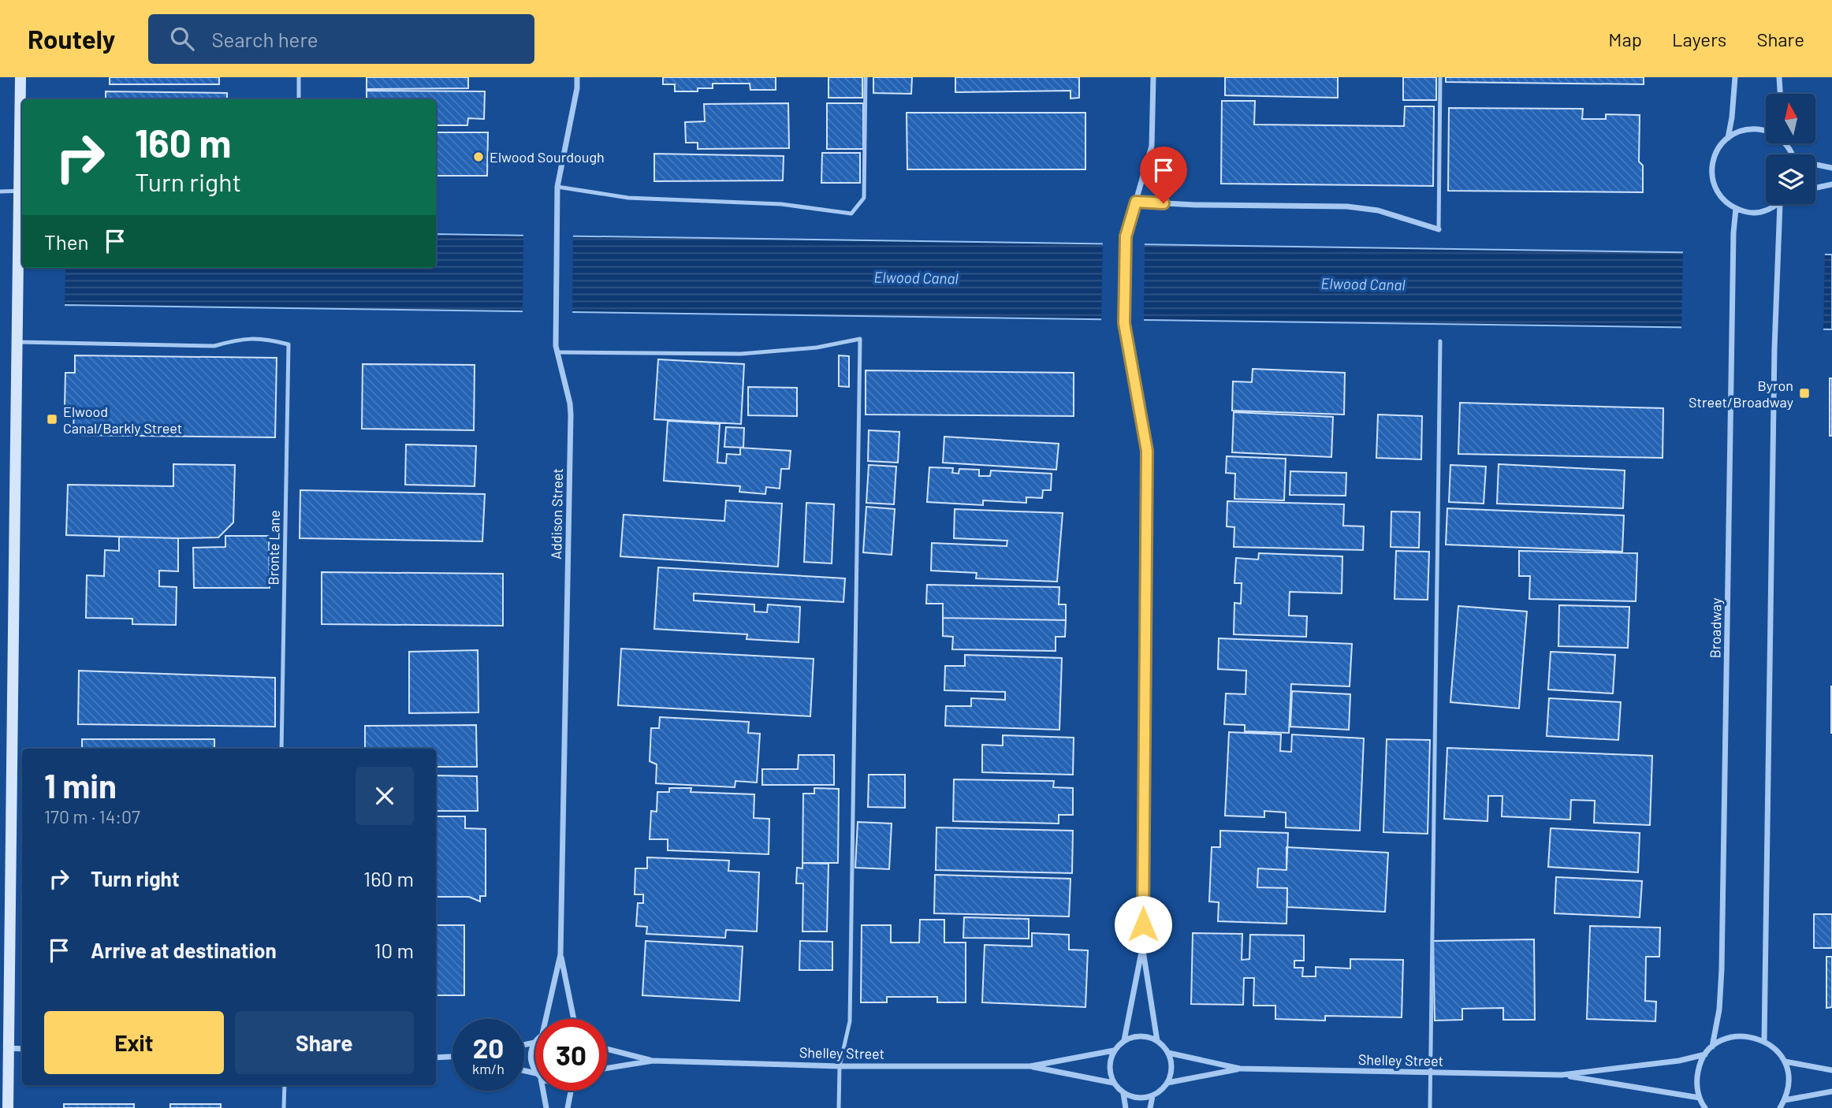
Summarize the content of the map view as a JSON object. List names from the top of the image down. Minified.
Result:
{"streets":{"street":["Addison Street","Broadway","Shelley Street"],"lane":["Bronte Lane"]},"water":["Elwood Canal"],"places":{"other":["Elwood Sourdough"],"transit":["Byron Street/Broadway","Elwood Canal/Barkly Street"]},"north":"top","page":{"header":"Routely","search":"Search here","nav":["Map","Layers","Share"],"turn":["160 m","Turn right"],"then":"Then","heading":["1 min","170 m · 14:07"],"list":[{"name":"Turn right","value":"160 m"},{"name":"Arrive at destination","value":"10 m"}],"buttons":["Exit","Share"],"speed":"20 km/h","limit":"30"}}
